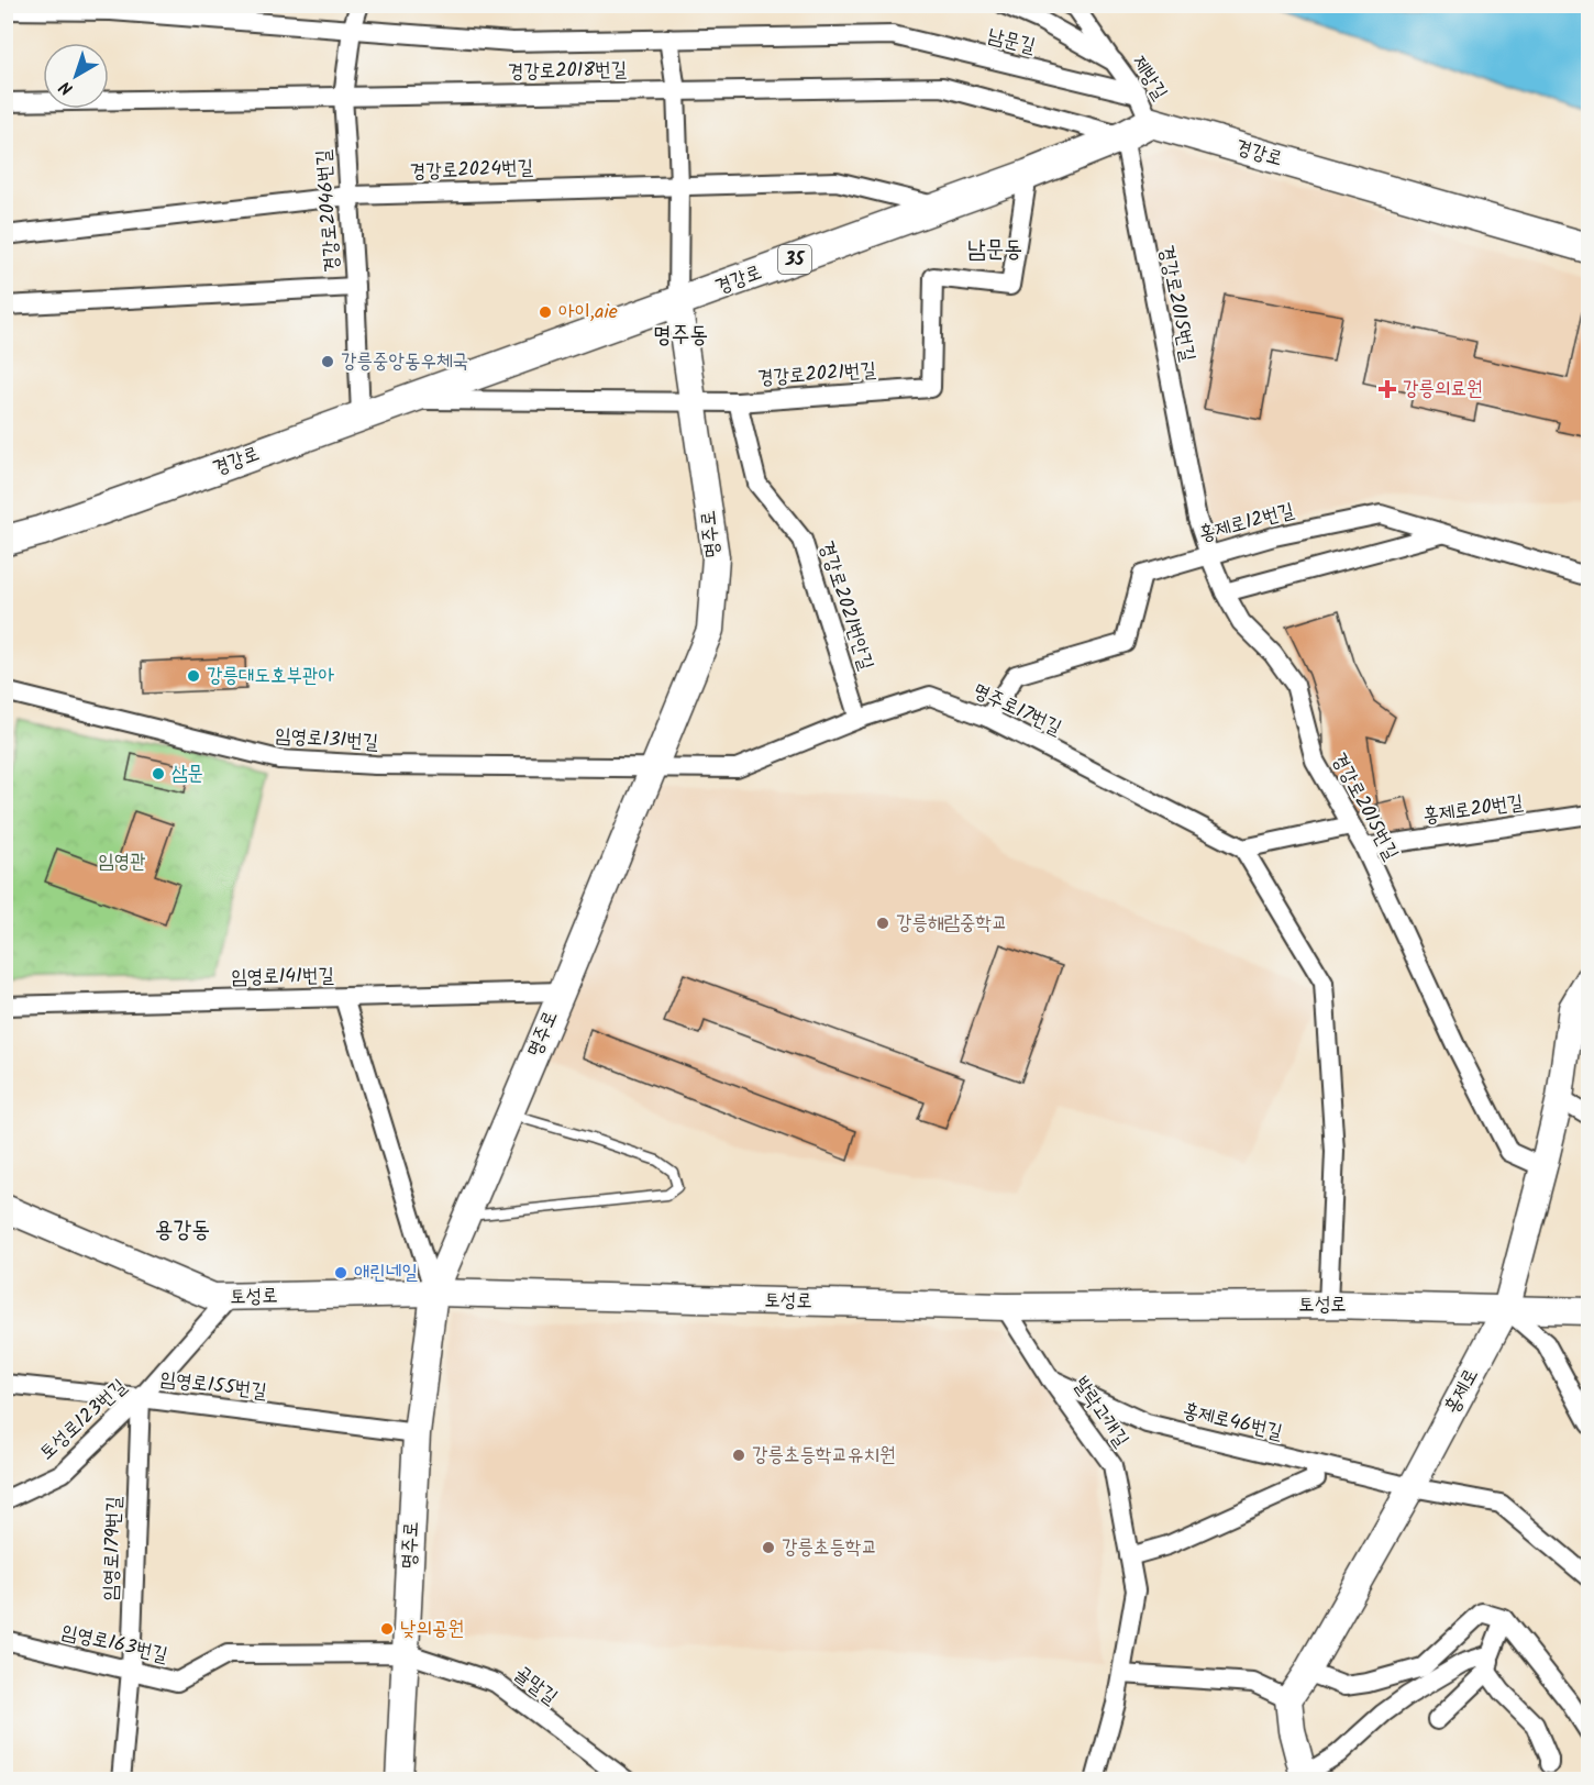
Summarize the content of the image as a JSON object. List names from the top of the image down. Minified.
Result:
{"streets":{"main road":["경강로","35"],"street":["남문길","경강로2018번길","제방길","경강로2024번길","경강로2046번길","경강로2015번길","경강로2021번길","홍제로12번길","명주로","경강로2021번안길","명주로17번길","임영로131번길","홍제로20번길","임영로141번길","토성로","임영로155번길","홍제로","발락고개길","토성로123번길","홍제로46번길","임영로179번길","임영로163번길","골말길"]},"crossings":[["남문길","제방길"],["남문길","경강로2046번길"],["경강로2018번길","경강로"],["경강로2018번길","경강로2046번길"],["경강로2018번길","경강로2015번길"],["제방길","경강로"],["경강로","경강로2024번길"],["경강로","경강로2046번길"],["경강로","경강로2015번길"],["경강로","경강로2021번길"],["경강로","명주로"],["경강로2024번길","경강로2046번길"],["경강로2015번길","홍제로12번길"],["경강로2015번길","홍제로20번길"],["경강로2015번길","홍제로"],["경강로2021번길","명주로"],["경강로2021번길","경강로2021번안길"],["홍제로12번길","명주로17번길"],["명주로","명주로17번길"],["명주로","임영로131번길"],["명주로","임영로141번길"],["명주로","토성로"],["명주로","임영로155번길"],["명주로","임영로163번길"],["명주로","골말길"],["경강로2021번안길","명주로17번길"],["명주로17번길","임영로131번길"],["토성로","홍제로"],["토성로","발락고개길"],["토성로","토성로123번길"],["임영로155번길","토성로123번길"],["임영로155번길","임영로179번길"],["홍제로","홍제로46번길"],["발락고개길","홍제로46번길"],["토성로123번길","임영로179번길"],["임영로179번길","임영로163번길"],["임영로163번길","골말길"]],"districts":["남문동","명주동","용강동"],"parks":["임영관"],"places":{"other":["아이,aie","강릉중앙동우체국","강릉대도호부관아","삼문","강릉해람중학교","애린네일","강릉초등학교유치원","강릉초등학교","낮의공원"],"health":["강릉의료원"]},"north":"bottom left"}
